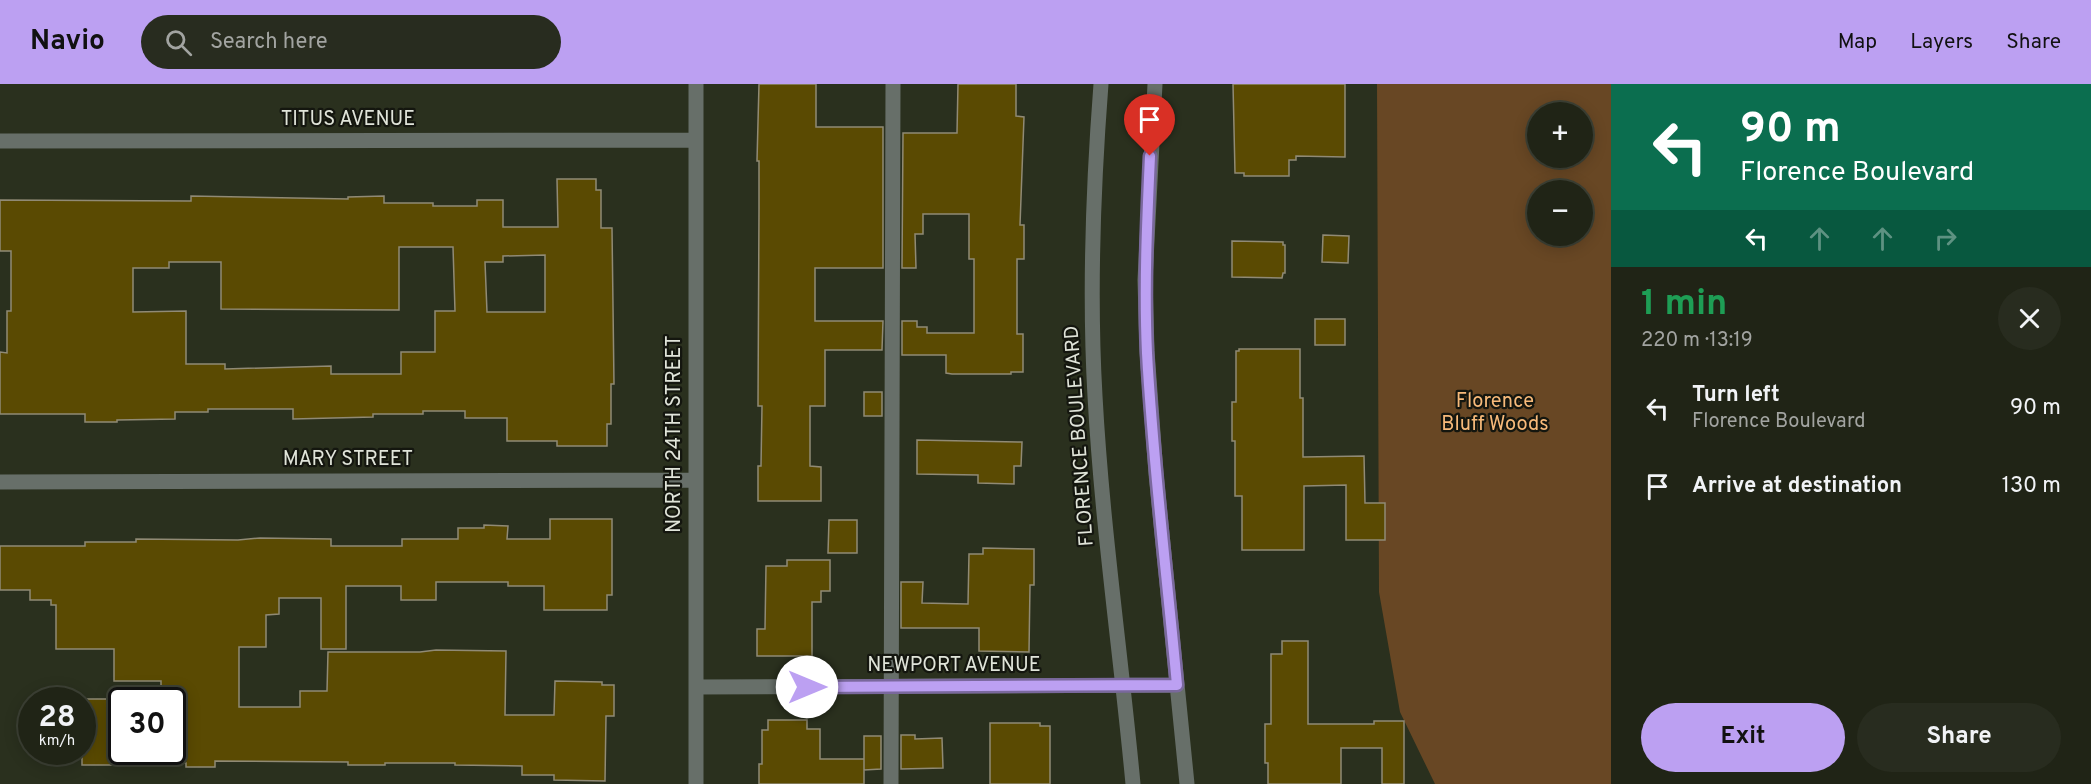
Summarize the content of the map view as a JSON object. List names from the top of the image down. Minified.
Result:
{"streets":{"street":["TITUS AVENUE","NORTH 24TH STREET","FLORENCE BOULEVARD","MARY STREET","NEWPORT AVENUE"]},"crossings":[["TITUS AVENUE","NORTH 24TH STREET"],["NORTH 24TH STREET","MARY STREET"],["NORTH 24TH STREET","NEWPORT AVENUE"],["FLORENCE BOULEVARD","NEWPORT AVENUE"]],"parks":["Florence Bluff Woods"],"page":{"header":"Navio","search":"Search here","nav":["Map","Layers","Share"],"turn":["90 m","Florence Boulevard"],"map_buttons":["+","−"],"heading":["1 min","220 m · 13:19"],"list":[{"name":"Turn left","note":"Florence Boulevard","value":"90 m"},{"name":"Arrive at destination","value":"130 m"}],"speed":"28 km/h","limit":"30","buttons":["Exit","Share"]}}
